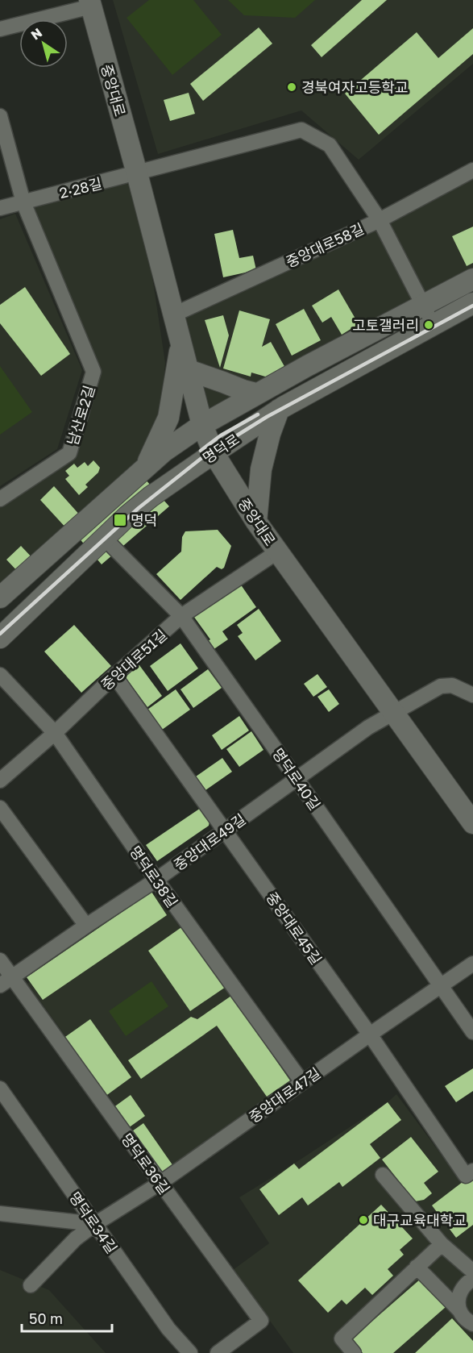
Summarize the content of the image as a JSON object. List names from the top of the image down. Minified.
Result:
{"streets":{"main road":["중앙대로","명덕로"],"street":["2·28길","중앙대로58길","남산로2길","중앙대로51길","명덕로40길","중앙대로49길","명덕로38길","중앙대로45길","중앙대로47길","명덕로36길","명덕로34길"]},"crossings":[["중앙대로","2·28길"],["중앙대로","중앙대로58길"],["중앙대로","명덕로"],["중앙대로","중앙대로51길"],["중앙대로","중앙대로49길"],["2·28길","남산로2길"],["명덕로","명덕로40길"],["중앙대로51길","명덕로40길"],["중앙대로51길","명덕로38길"],["중앙대로51길","중앙대로45길"],["명덕로40길","중앙대로49길"],["명덕로40길","중앙대로47길"],["중앙대로49길","명덕로38길"],["중앙대로49길","중앙대로45길"],["중앙대로49길","명덕로36길"],["명덕로38길","중앙대로47길"],["중앙대로45길","중앙대로47길"],["중앙대로47길","명덕로36길"],["중앙대로47길","명덕로34길"]],"places":{"other":["경북여자고등학교","고토갤러리","대구교육대학교"],"transit":["명덕"]},"scale_bar":"50 m","north":"top left"}
